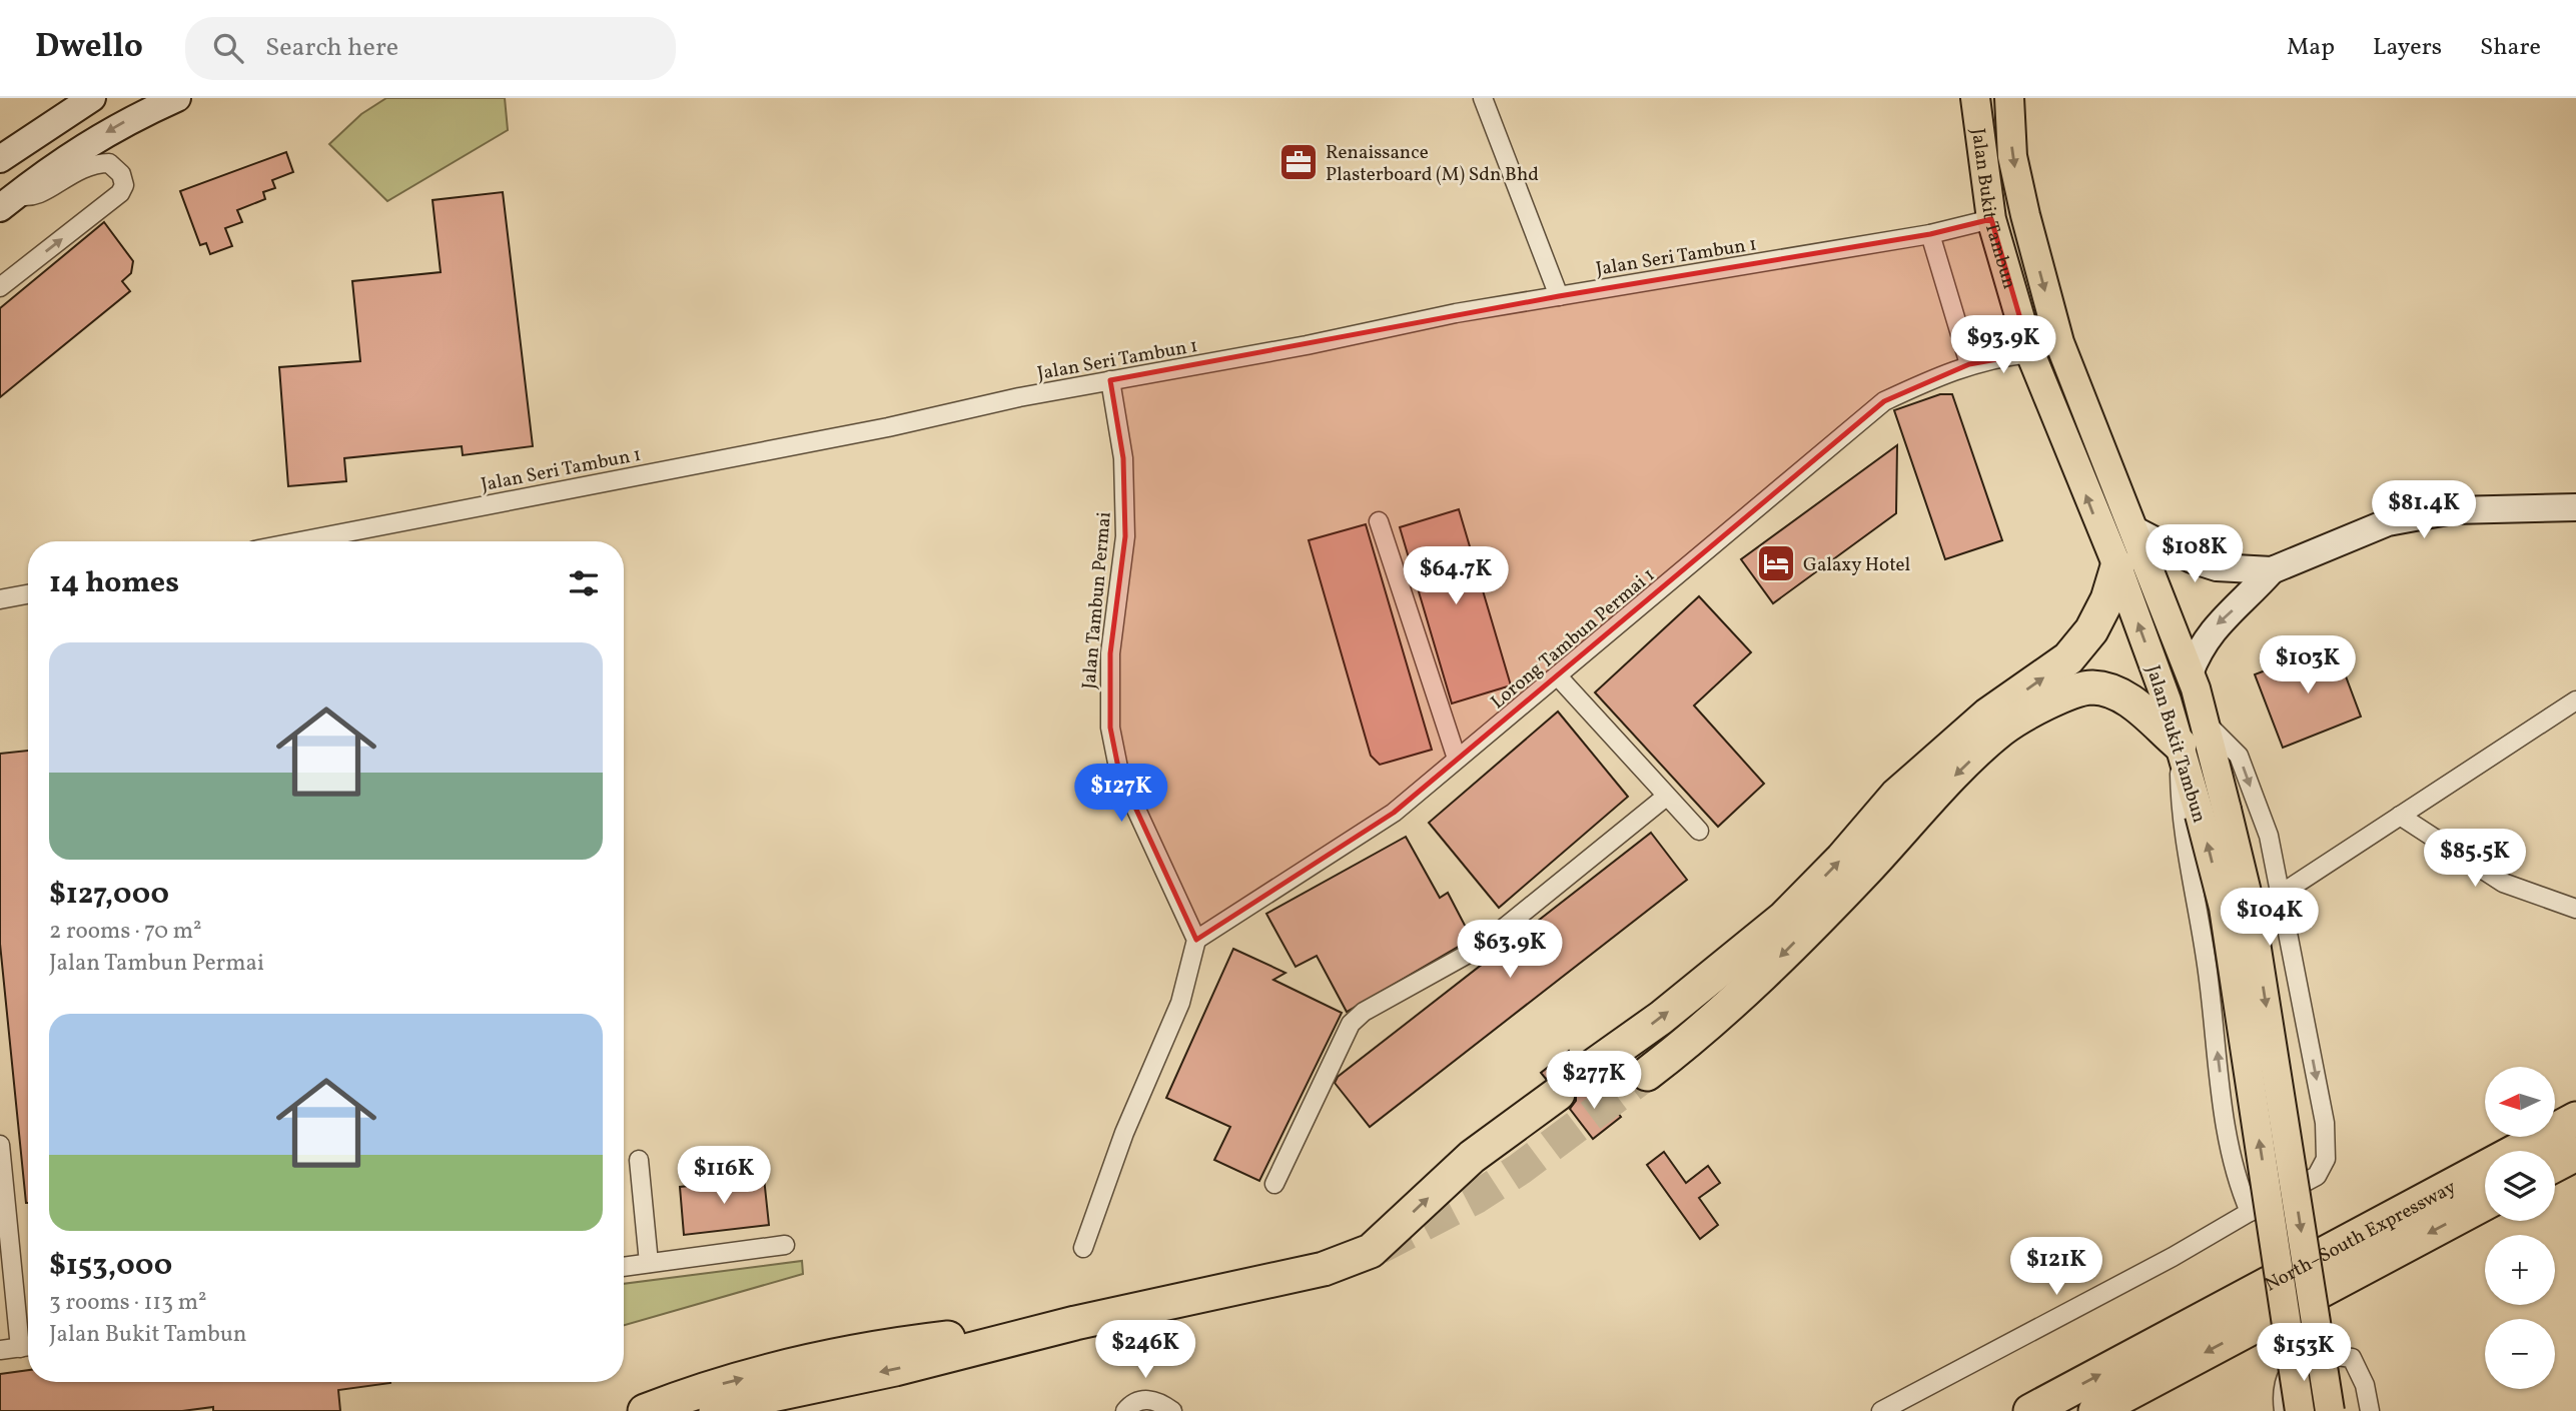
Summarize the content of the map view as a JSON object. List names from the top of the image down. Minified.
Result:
{"streets":{"highway":["North–South Expressway"],"main road":["Jalan Bukit Tambun"],"street":["Jalan Seri Tambun 1","Jalan Tambun Permai","Lorong Tambun Permai 1"]},"crossings":[["Jalan Bukit Tambun","Jalan Seri Tambun 1"],["Jalan Bukit Tambun","Lorong Tambun Permai 1"],["Jalan Seri Tambun 1","Jalan Tambun Permai"],["Jalan Tambun Permai","Lorong Tambun Permai 1"]],"places":{"office":["Renaissance Plasterboard (M) Sdn Bhd"],"hotel":["Galaxy Hotel"]},"north":"left","page":{"header":"Dwello","search":"Search here","nav":["Map","Layers","Share"],"price":["$93.9K","$81.4K","$108K","$64.7K","$103K","$127K","$85.5K","$104K","$63.9K","$277K","$116K","$121K","$246K","$153K"],"heading":"14 homes","list":[{"name":"$127,000","note":"2 rooms · 70 m² · Jalan Tambun Permai"},{"name":"$153,000","note":"3 rooms · 113 m² · Jalan Bukit Tambun"}],"map_buttons":["+","−"]}}
